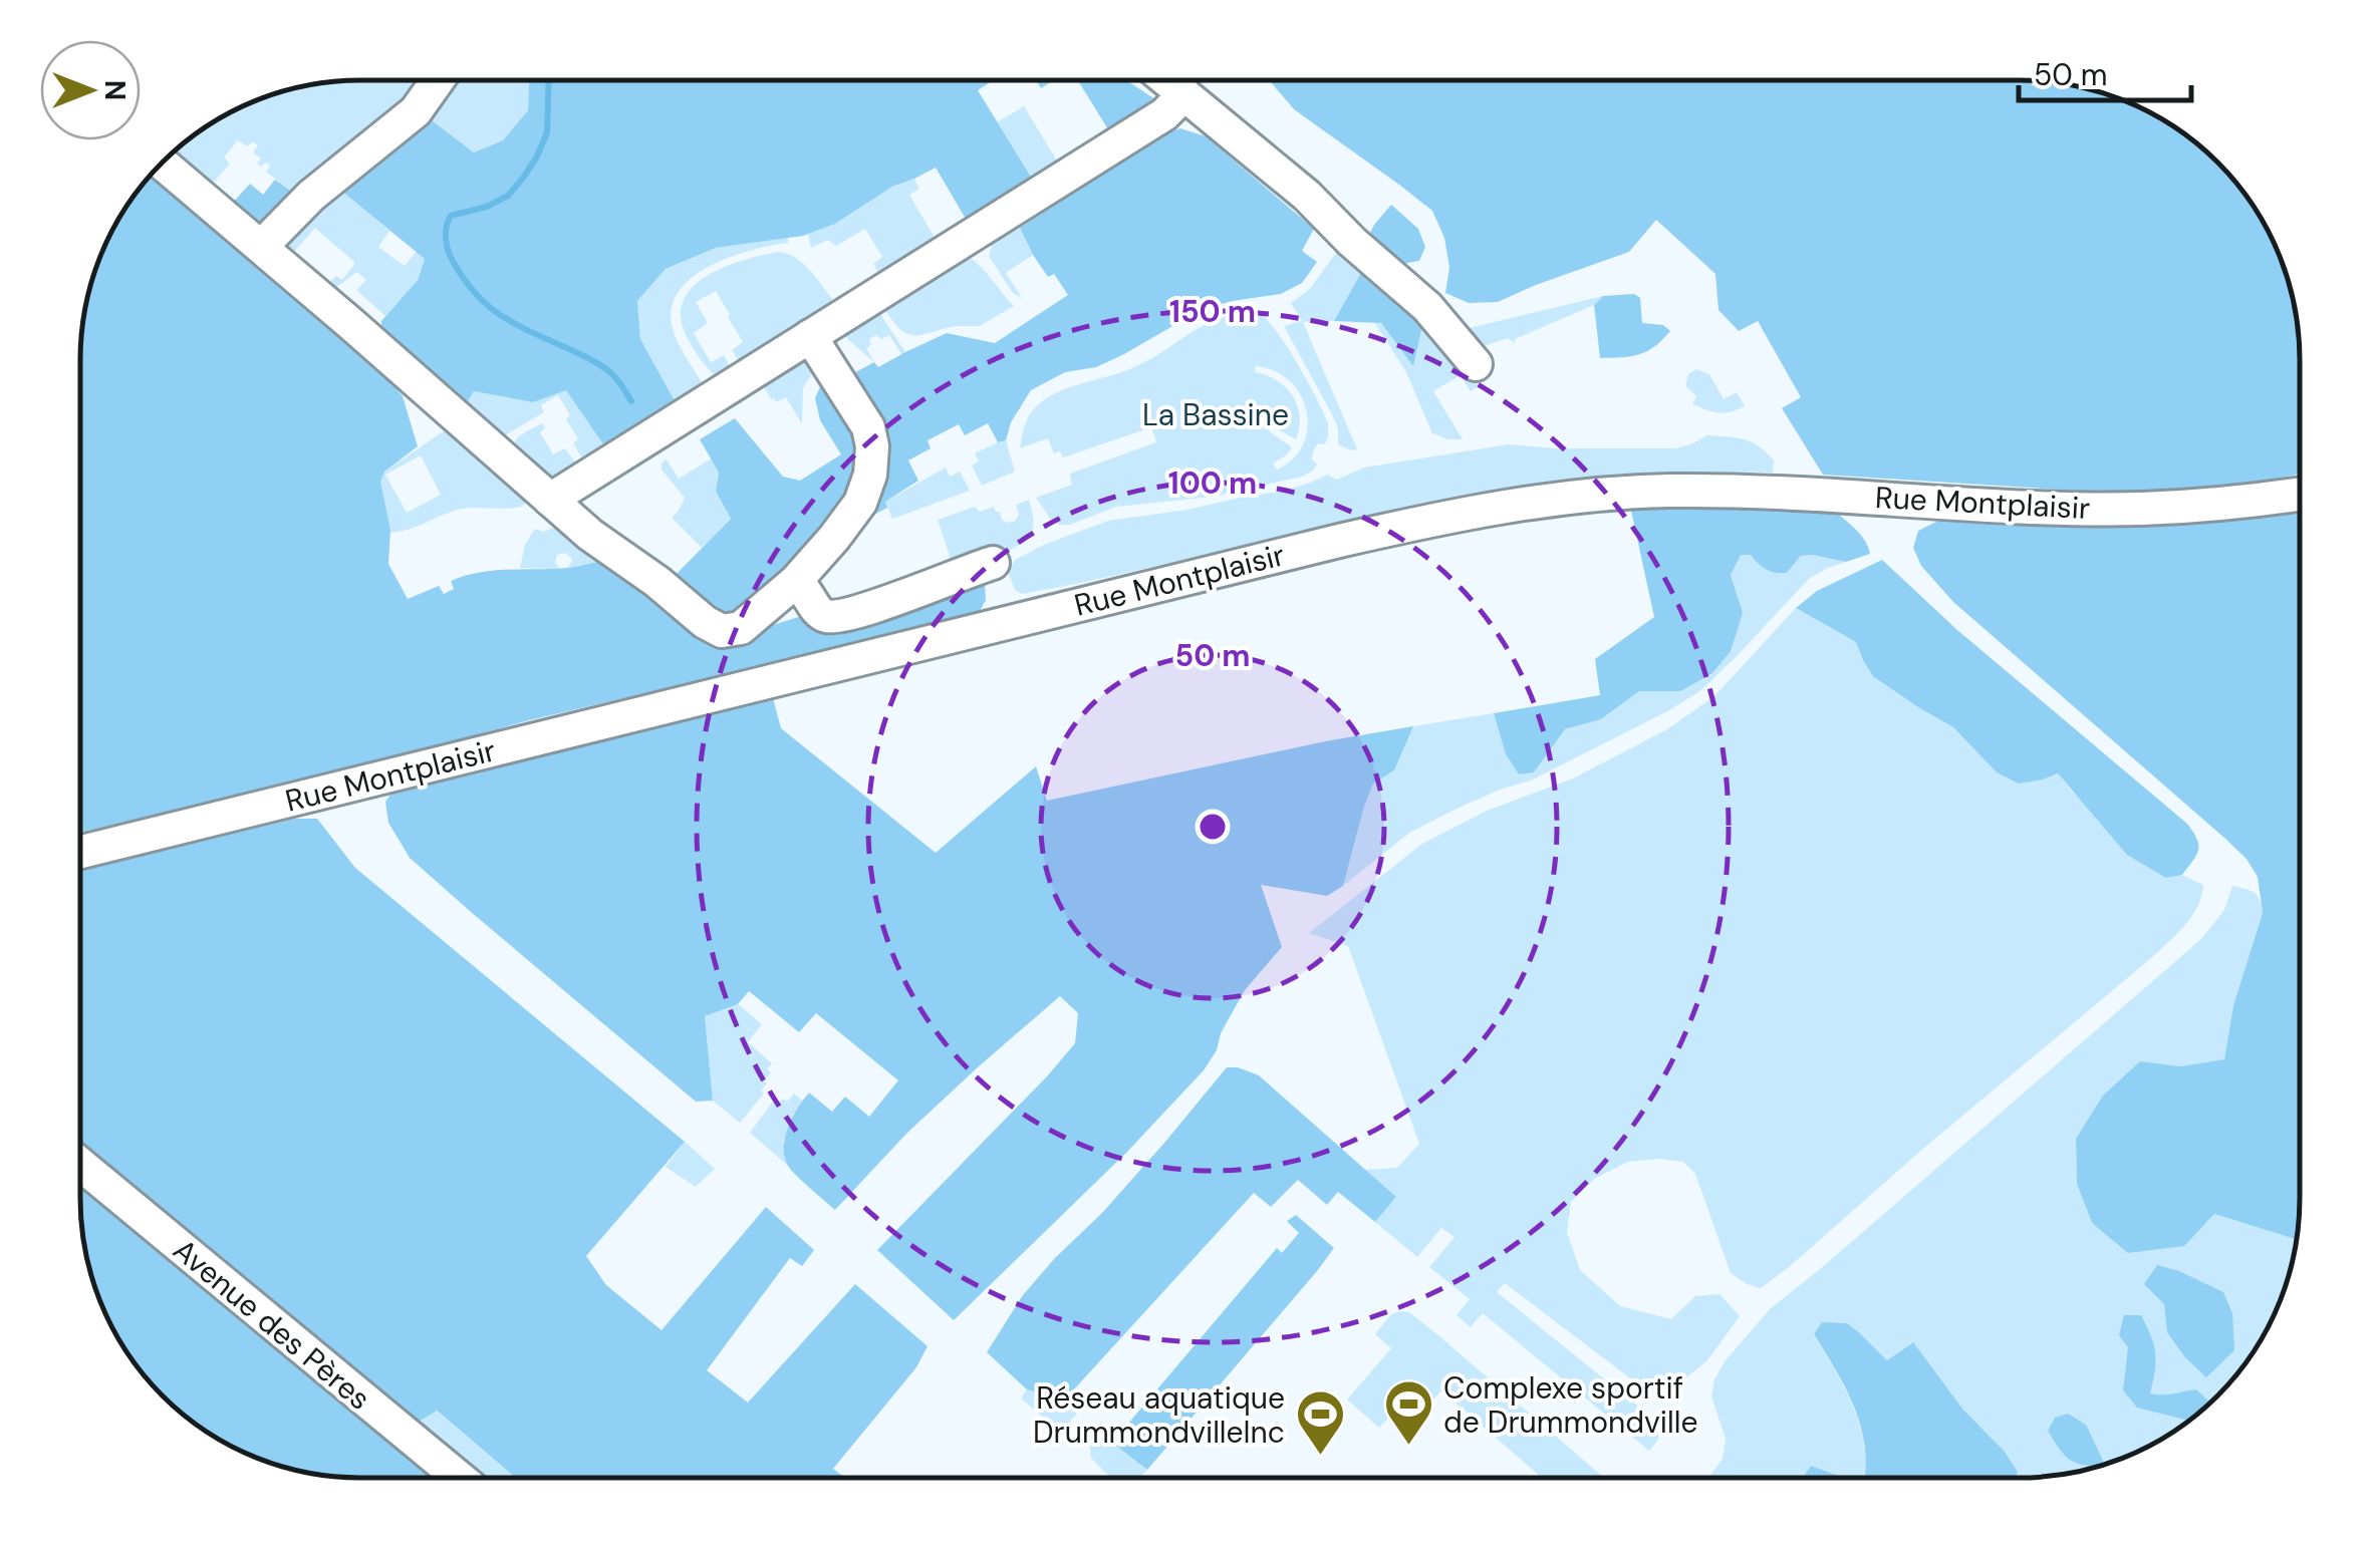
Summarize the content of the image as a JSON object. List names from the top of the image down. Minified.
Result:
{"streets":{"street":["Rue Montplaisir","Avenue des Pères"]},"parks":["La Bassine"],"places":{"sports":["Complexe sportif de Drummondville","Réseau aquatique DrummondvilleInc"]},"scale_bar":"50 m","north":"right","rings":["150 m","100 m","50 m"]}
